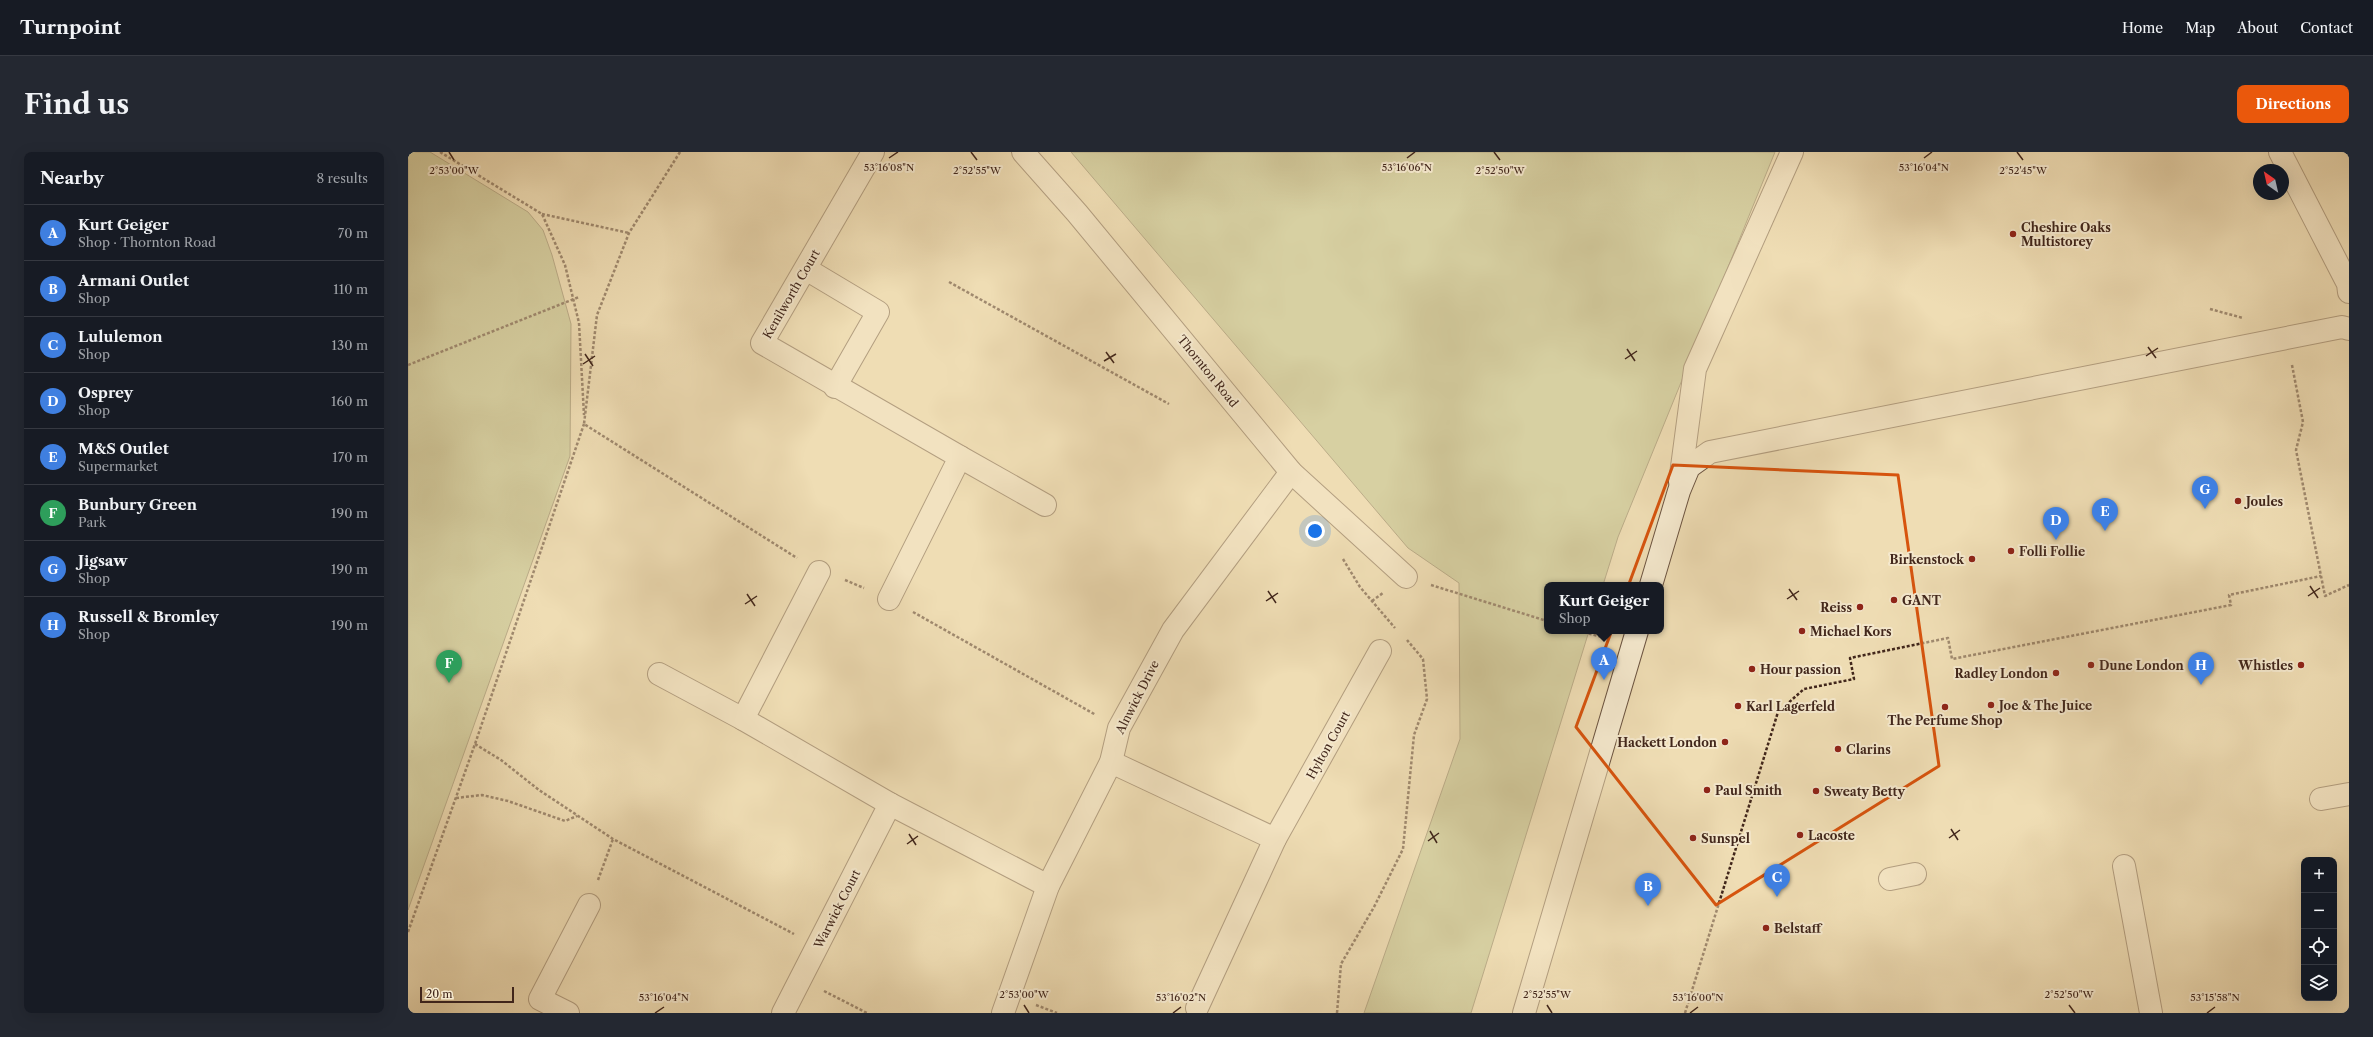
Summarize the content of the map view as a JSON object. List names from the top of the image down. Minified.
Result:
{"streets":{"street":["Kenilworth Court","Thornton Road","Alnwick Drive","Hylton Court","Warwick Court"]},"crossings":[["Thornton Road","Alnwick Drive"]],"places":["Cheshire Oaks Multistorey","Joules","Folli Follie","Birkenstock","GANT","Reiss","Michael Kors","Dune London","Whistles","Hour passion","Radley London","Joe & The Juice","Karl Lagerfeld","The Perfume Shop","Hackett London","Clarins","Paul Smith","Sweaty Betty","Lacoste","Sunspel","Belstaff"],"scale_bar":"20 m","north":"top left","page":{"header":"Turnpoint","nav":["Home","Map","About","Contact"],"buttons":"Directions","title":"Find us","heading":["Nearby","8 results"],"list":[{"mark":"A","name":"Kurt Geiger","note":"Shop · Thornton Road","value":"70 m"},{"mark":"B","name":"Armani Outlet","note":"Shop","value":"110 m"},{"mark":"C","name":"Lululemon","note":"Shop","value":"130 m"},{"mark":"D","name":"Osprey","note":"Shop","value":"160 m"},{"mark":"E","name":"M&S Outlet","note":"Supermarket","value":"170 m"},{"mark":"F","name":"Bunbury Green","note":"Park","value":"190 m"},{"mark":"G","name":"Jigsaw","note":"Shop","value":"190 m"},{"mark":"H","name":"Russell & Bromley","note":"Shop","value":"190 m"}],"pins":["G","E","D","A","F","H","C","B"],"popup":["Kurt Geiger","Shop"],"map_buttons":["+","−"],"scale":"20 m"},"coordinates":["53°16'08\"N","53°16'06\"N","53°16'04\"N","2°53'00\"W","2°52'55\"W","2°52'50\"W","2°52'45\"W","53°16'02\"N","53°16'00\"N","53°15'58\"N"]}
